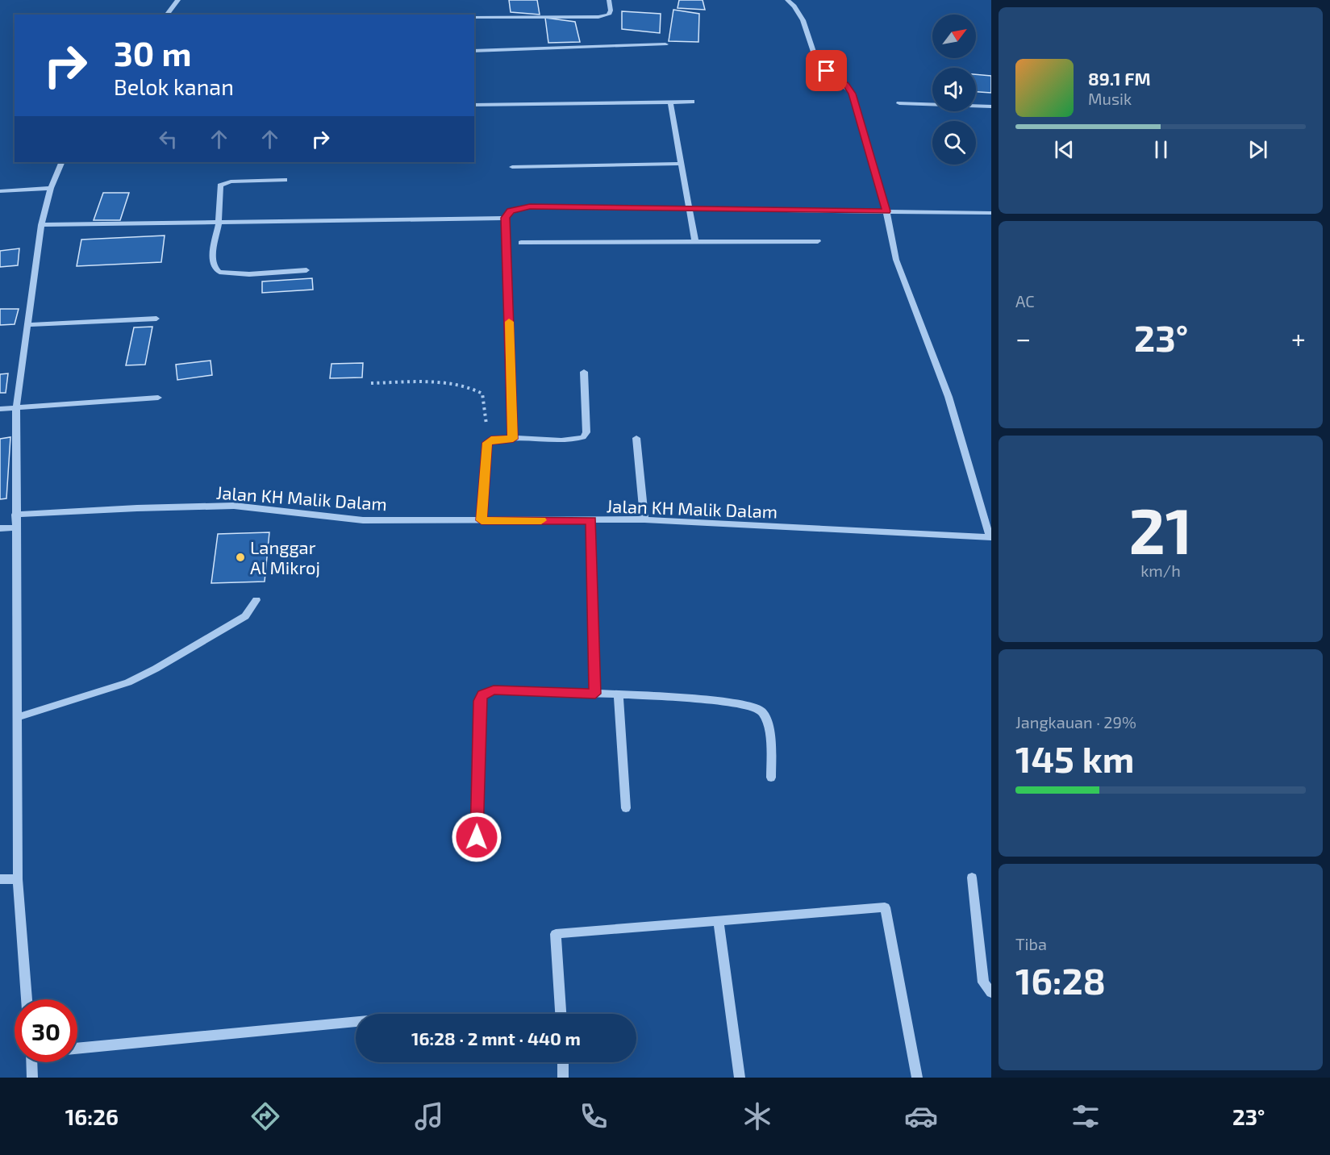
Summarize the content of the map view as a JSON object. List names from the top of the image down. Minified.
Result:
{"streets":{"street":["Jalan KH Malik Dalam"]},"places":["Langgar Al Mikroj"],"north":"top right","page":{"turn":["30 m","Belok kanan"],"song":["89.1 FM","Musik"],"tile":["AC",["21","km/h"],["Jangkauan · 29%","145 km"],["Tiba","16:28"]],"heat":["−","23°","+"],"limit":"30","trip":"16:28 · 2 mnt · 440 m","tabs":["16:26","23°"]}}
